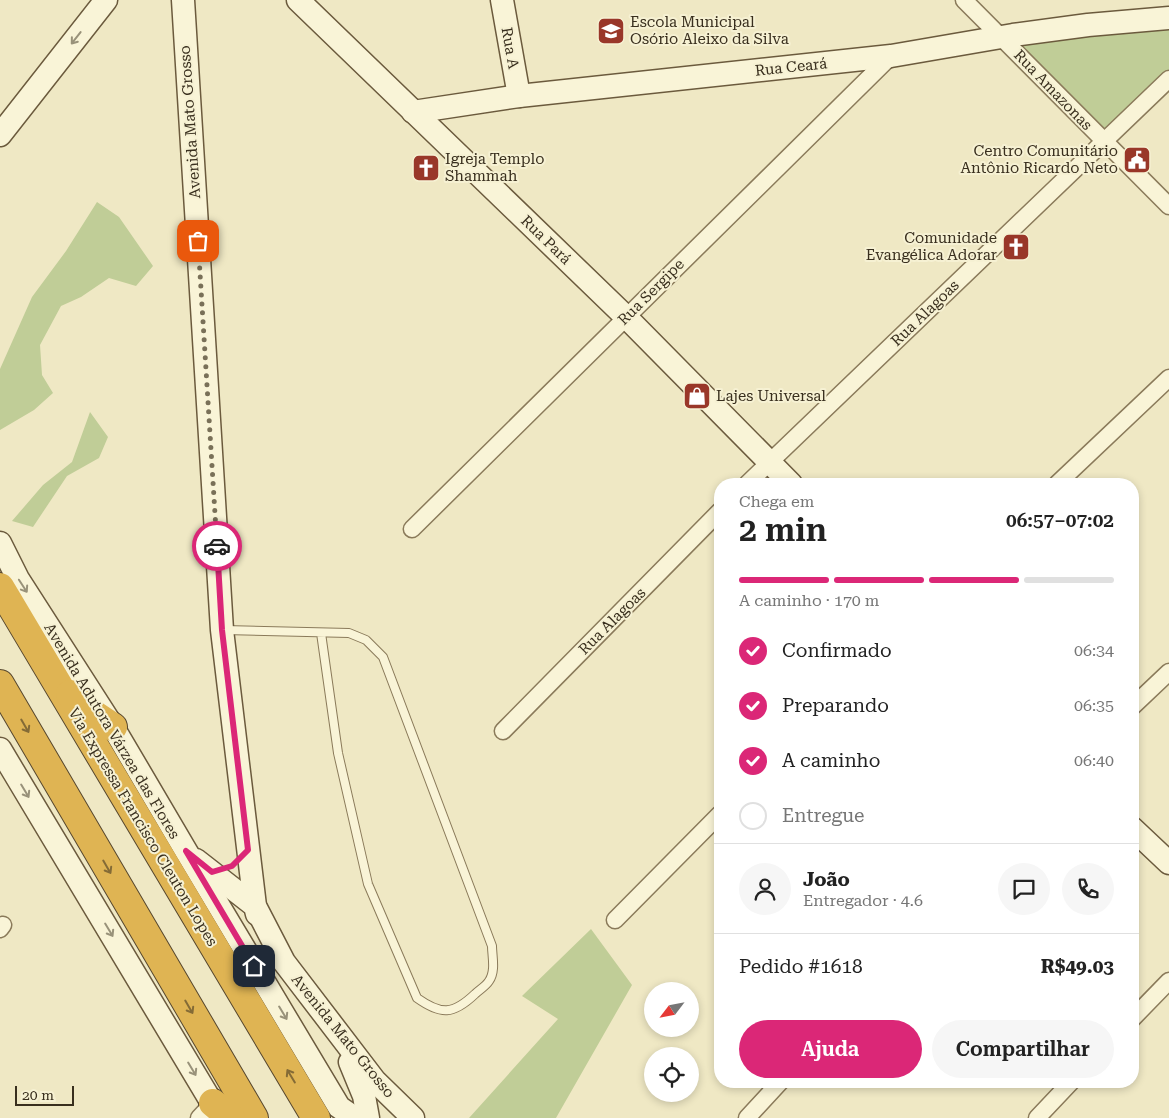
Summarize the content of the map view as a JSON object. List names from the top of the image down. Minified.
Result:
{"streets":{"highway":["Via Expressa Francisco Cleuton Lopes"],"street":["Rua A","Rua Ceará","Rua Amazonas","Avenida Mato Grosso","Rua Pará","Rua Sergipe","Rua Alagoas","Avenida Adutora Várzea das Flores"]},"crossings":[["Rua A","Rua Ceará"],["Rua Ceará","Rua Amazonas"],["Rua Ceará","Rua Pará"],["Rua Ceará","Rua Sergipe"],["Rua Amazonas","Rua Alagoas"],["Rua Pará","Rua Sergipe"],["Rua Pará","Rua Alagoas"]],"places":{"school or university":["Escola Municipal Osório Aleixo da Silva"],"public building":["Centro Comunitário Antônio Ricardo Neto"],"church":["Igreja Templo Shammah","Comunidade Evangélica Adorar"],"shop":["Lajes Universal"]},"scale_bar":"20 m","north":"bottom left","page":{"heading":["2 min","Chega em","06:57–07:02"],"panel":["João","Entregador · 4.6","Pedido #1618","R$49.03"],"bar":"A caminho · 170 m","list":[["Confirmado","06:34"],["Preparando","06:35"],["A caminho","06:40"],"Entregue"],"buttons":["Ajuda","Compartilhar"],"scale":"20 m"}}
